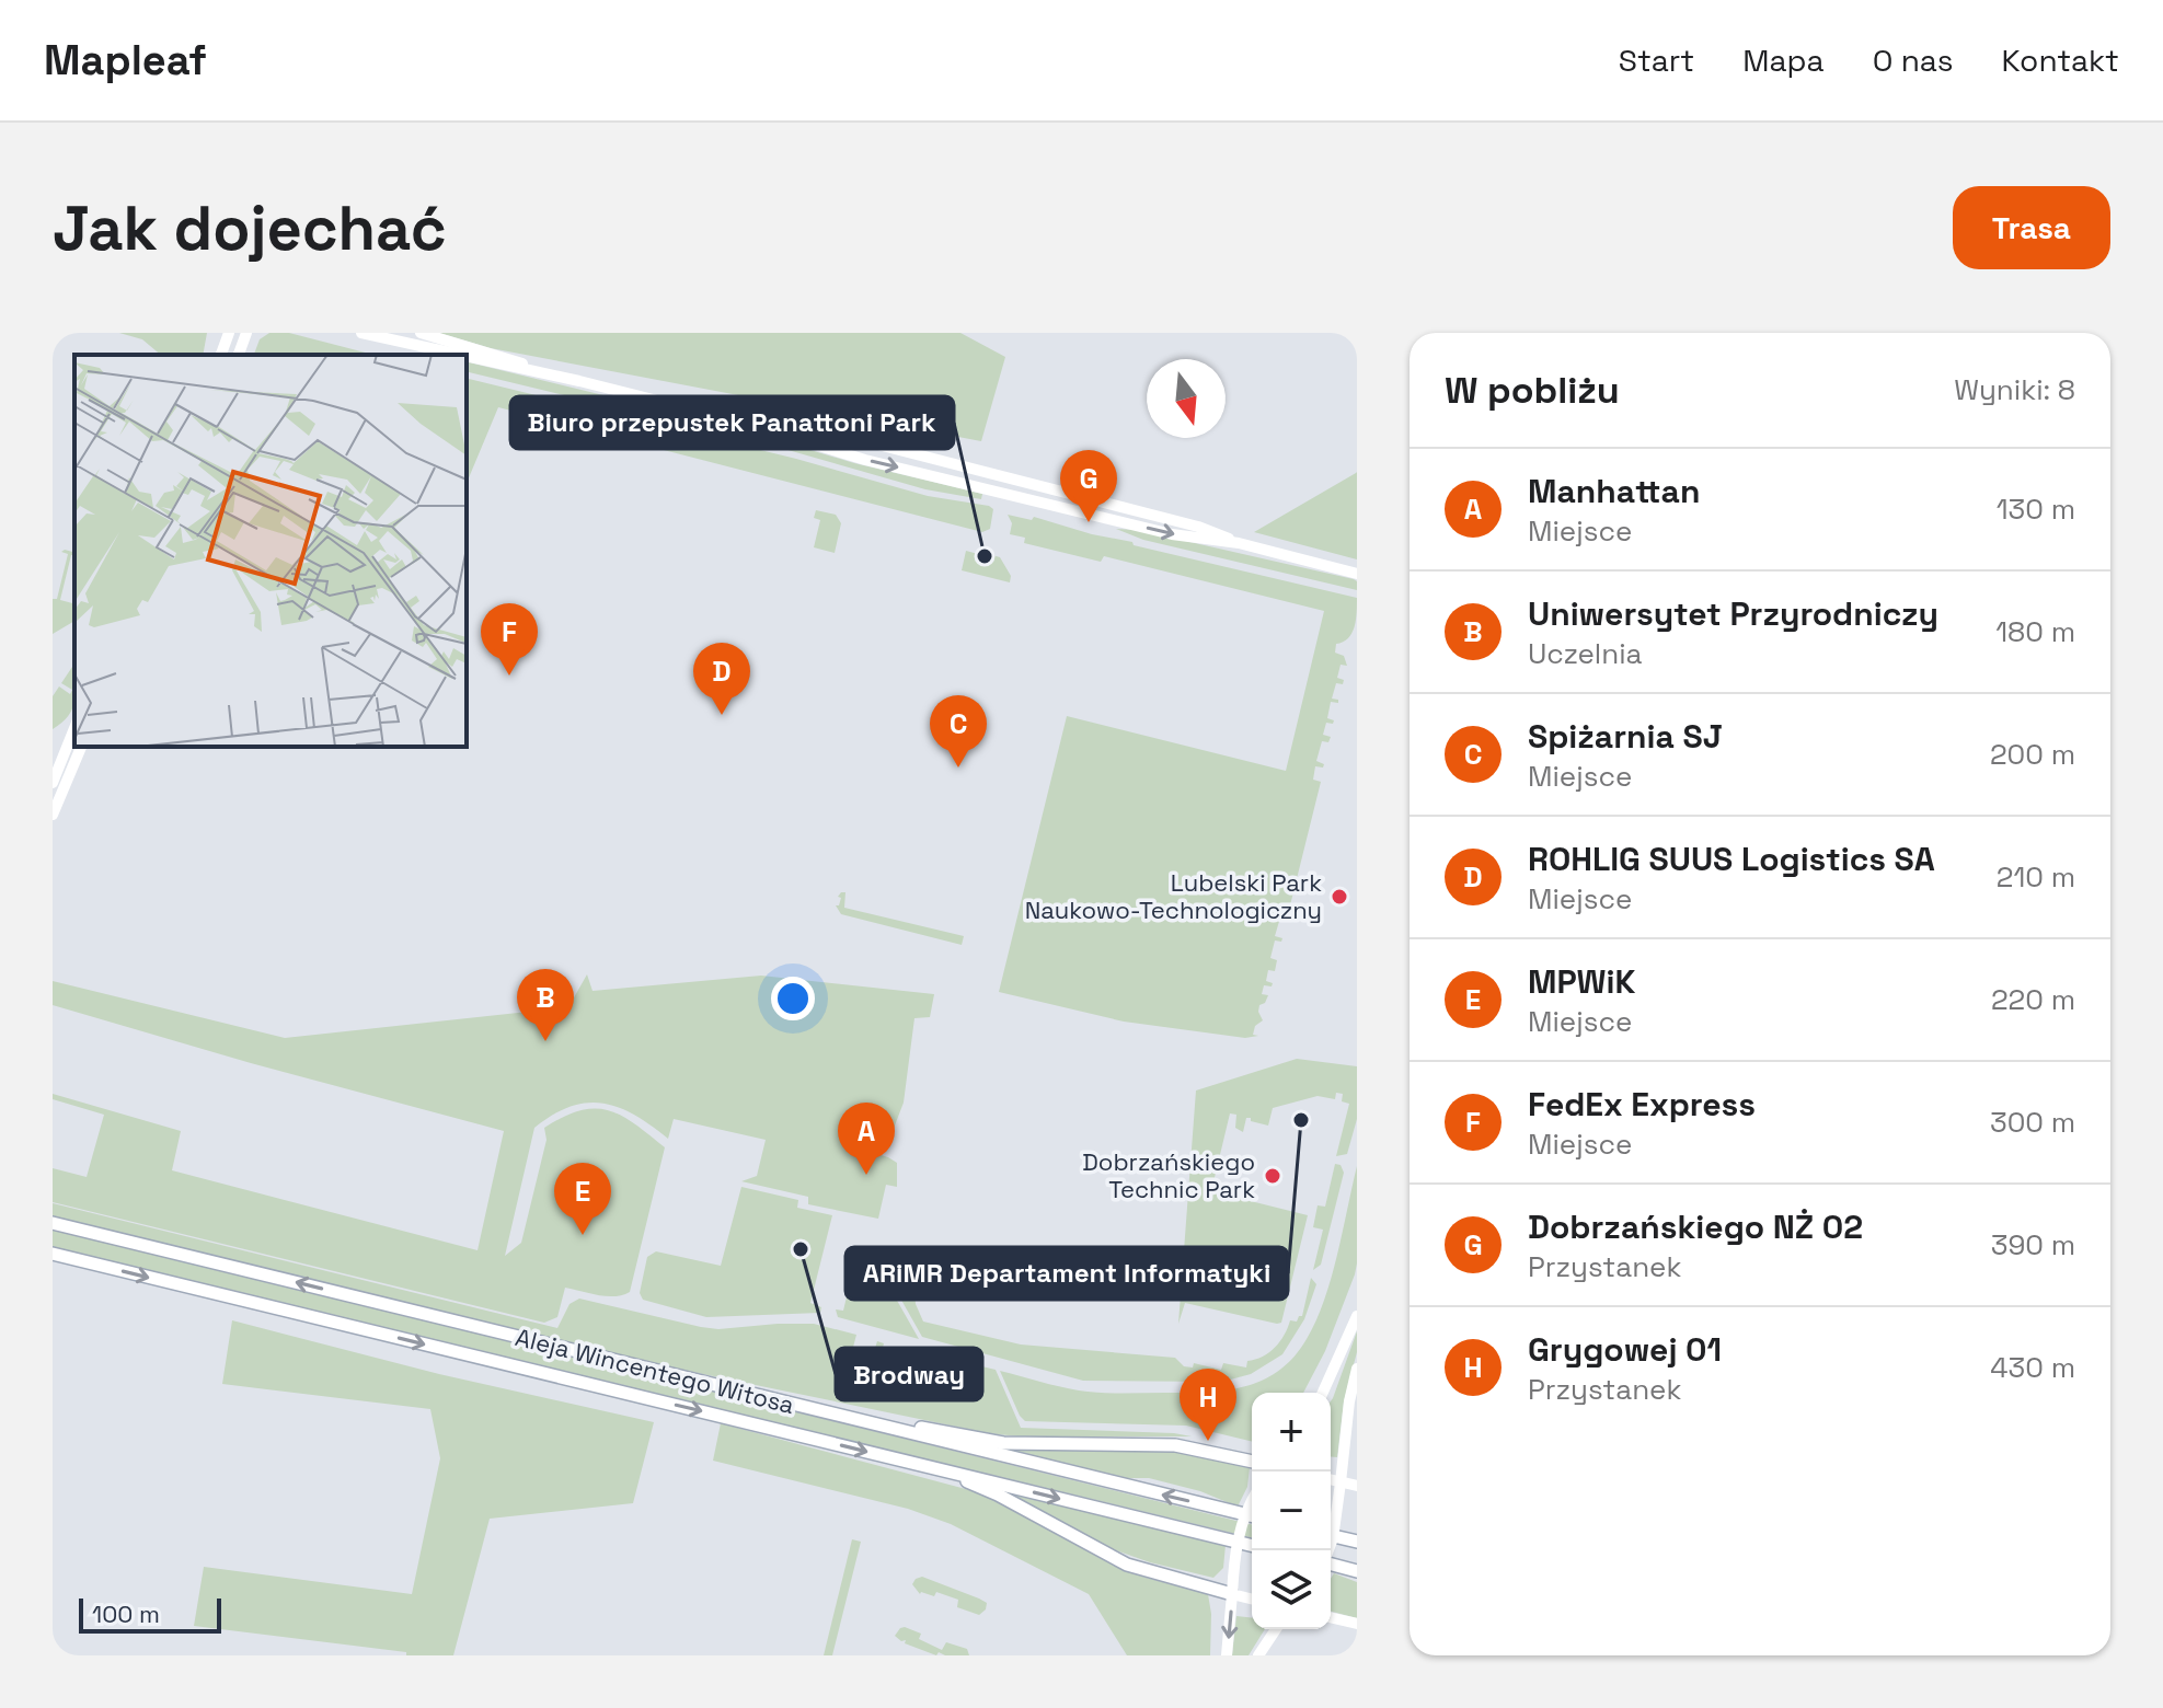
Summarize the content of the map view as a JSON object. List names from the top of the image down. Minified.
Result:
{"streets":{"main road":["Aleja Wincentego Witosa"]},"places":["Biuro przepustek Panattoni Park","Lubelski Park Naukowo-Technologiczny","ARiMR Departament Informatyki","Dobrzańskiego Technic Park","Brodway"],"scale_bar":"100 m","north":"bottom","page":{"header":"Mapleaf","nav":["Start","Mapa","O nas","Kontakt"],"buttons":"Trasa","title":"Jak dojechać","heading":["W pobliżu","Wyniki: 8"],"list":[{"mark":"A","name":"Manhattan","note":"Miejsce","value":"130 m"},{"mark":"B","name":"Uniwersytet Przyrodniczy","note":"Uczelnia","value":"180 m"},{"mark":"C","name":"Spiżarnia SJ","note":"Miejsce","value":"200 m"},{"mark":"D","name":"ROHLIG SUUS Logistics SA","note":"Miejsce","value":"210 m"},{"mark":"E","name":"MPWiK","note":"Miejsce","value":"220 m"},{"mark":"F","name":"FedEx Express","note":"Miejsce","value":"300 m"},{"mark":"G","name":"Dobrzańskiego NŻ 02","note":"Przystanek","value":"390 m"},{"mark":"H","name":"Grygowej 01","note":"Przystanek","value":"430 m"}],"pins":["G","F","D","C","B","A","E","H"],"map_buttons":["+","−"],"scale":"100 m"}}
